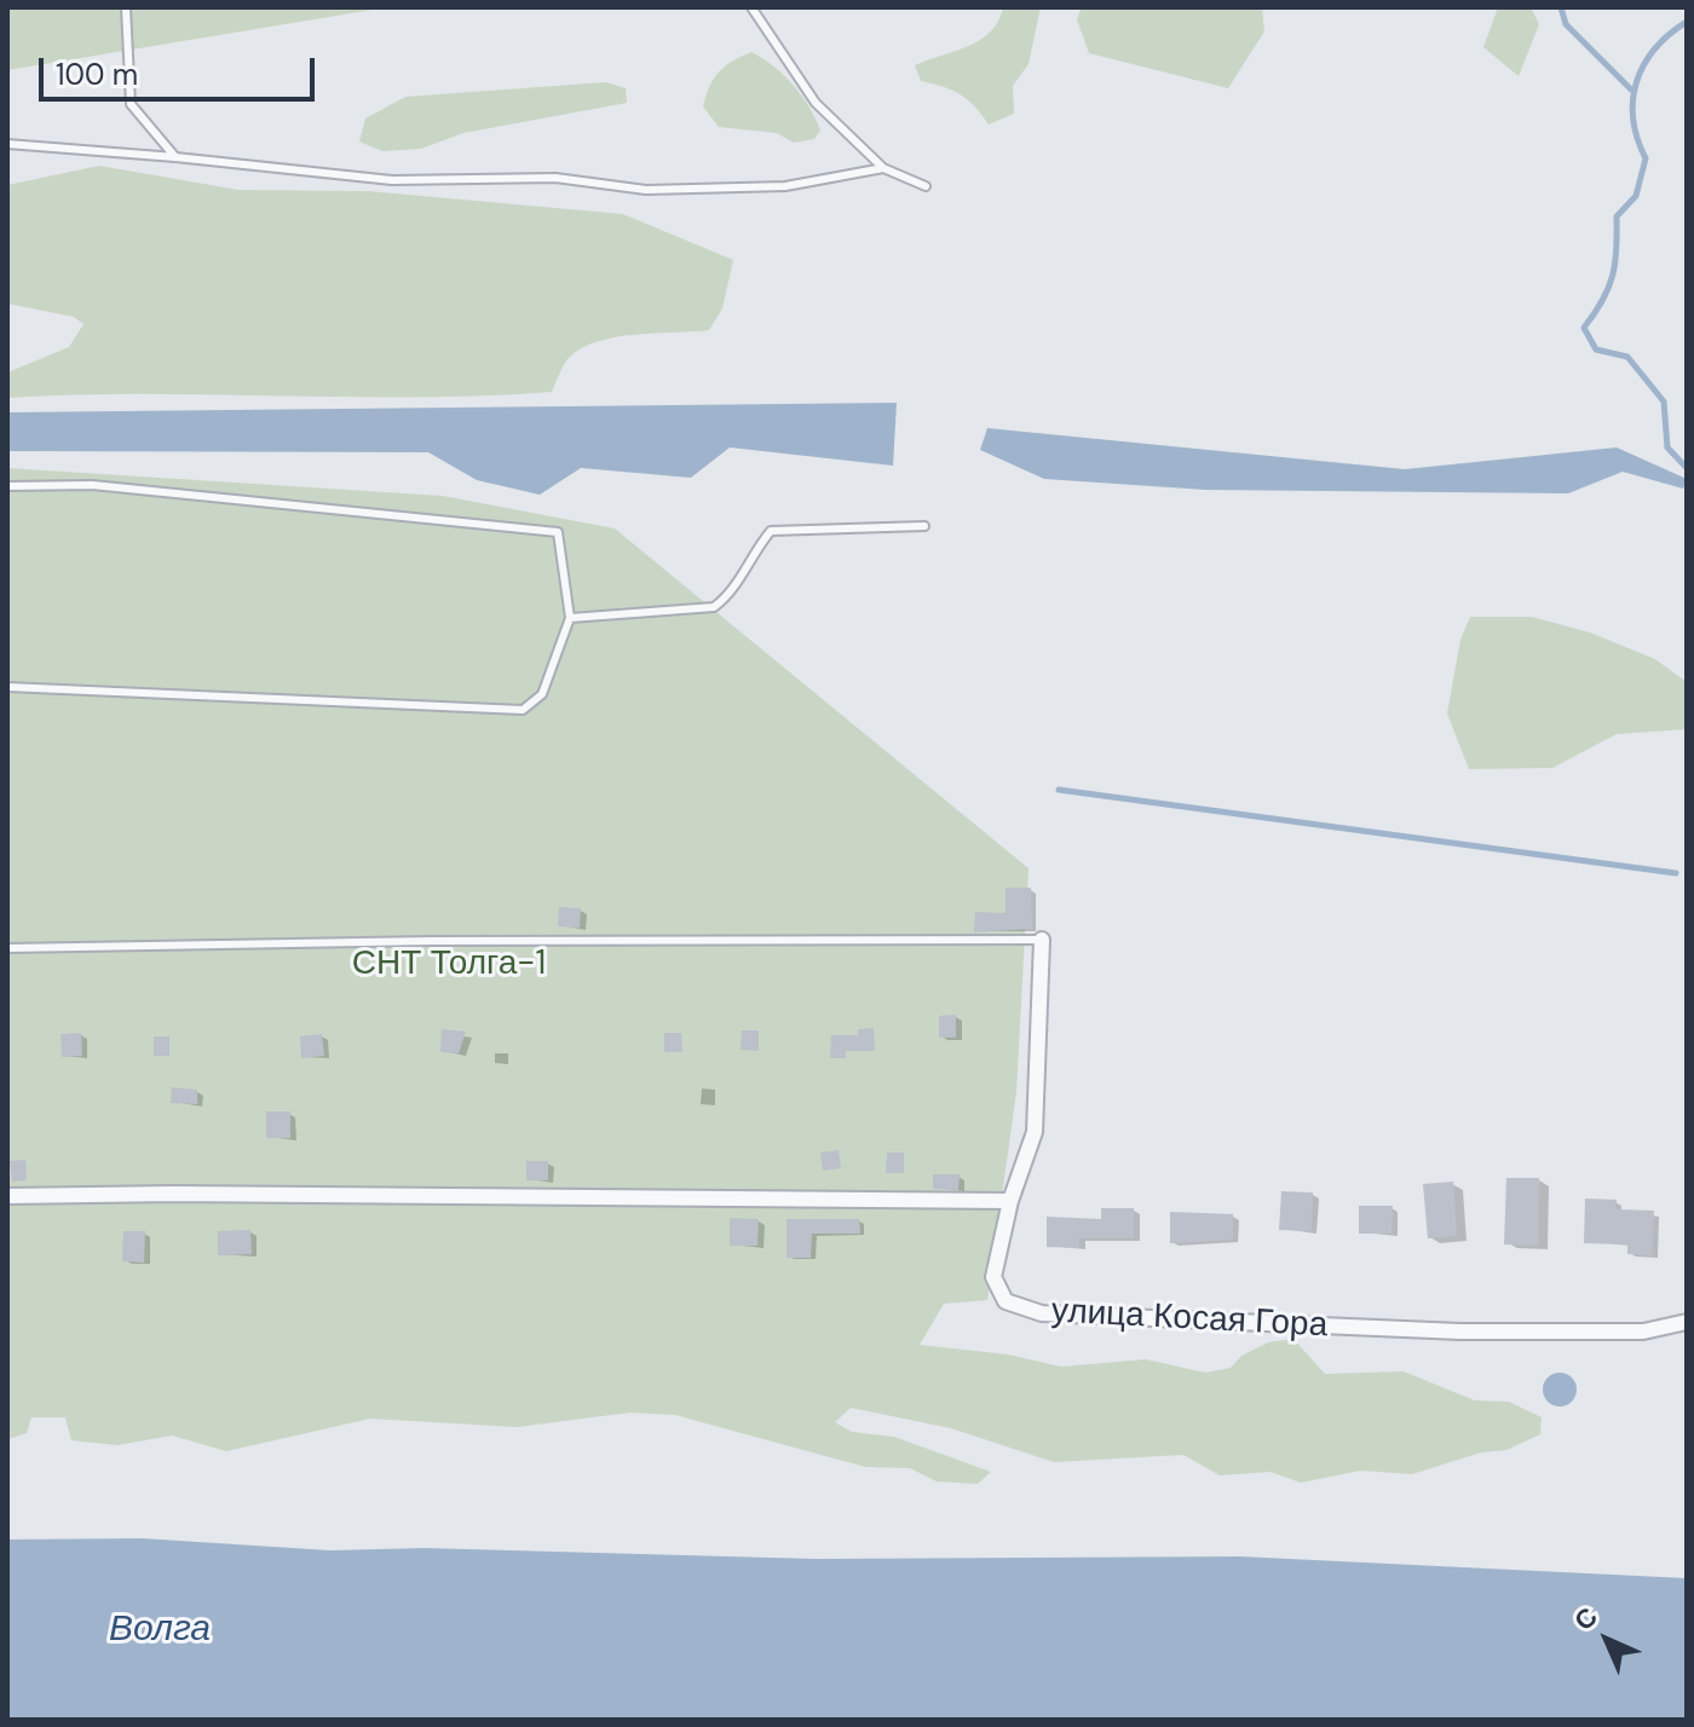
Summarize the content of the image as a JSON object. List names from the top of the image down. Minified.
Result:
{"streets":{"street":["улица Косая Гора"]},"water":["Волга"],"parks":["СНТ Толга-1"],"scale_bar":"100 m","north":"top left"}
